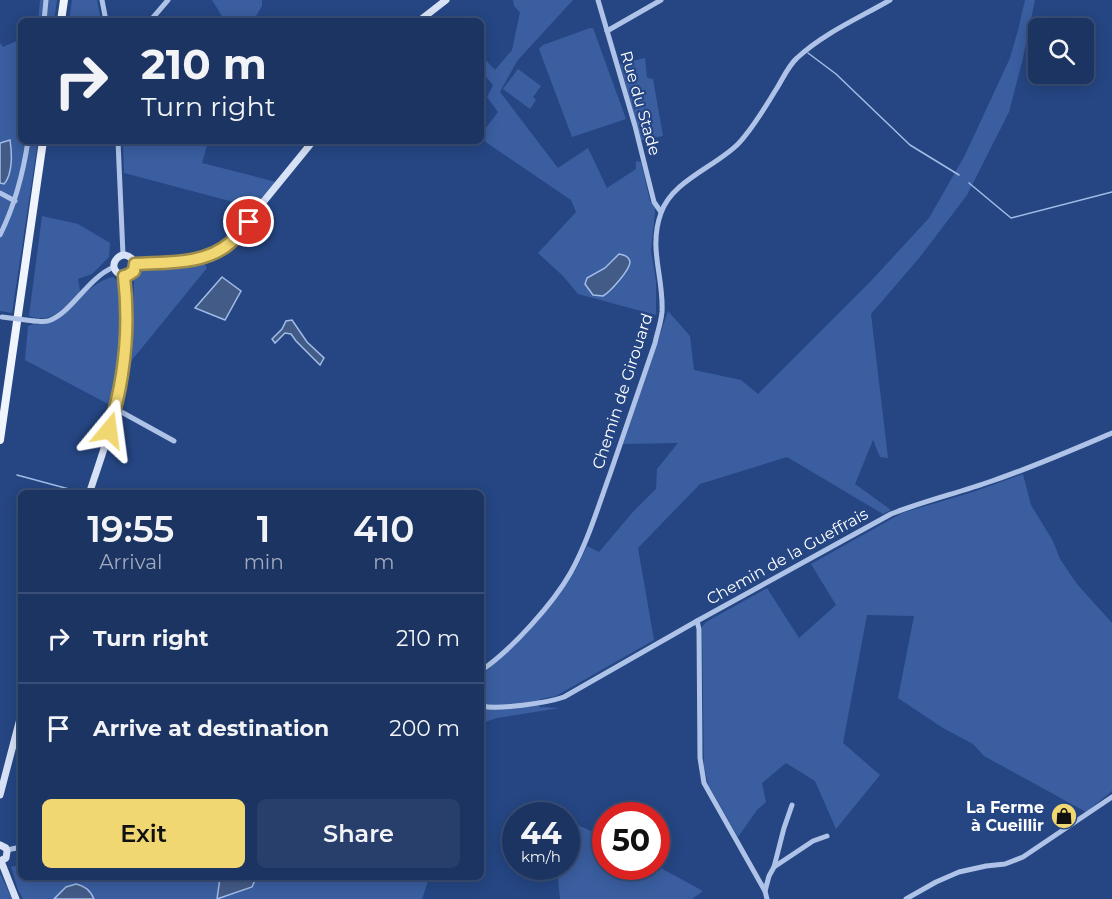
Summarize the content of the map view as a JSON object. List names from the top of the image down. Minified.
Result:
{"streets":{"street":["Rue du Stade","Chemin de Girouard","Chemin de la Gueffrais"]},"crossings":[["Rue du Stade","Chemin de Girouard"]],"places":{"shop":["La Ferme à Cueillir"]},"page":{"turn":["210 m","Turn right"],"eta":["19:55","Arrival","1","min","410","m"],"list":[{"name":"Turn right","value":"210 m"},{"name":"Arrive at destination","value":"200 m"}],"buttons":["Exit","Share"],"speed":"44 km/h","limit":"50"}}
